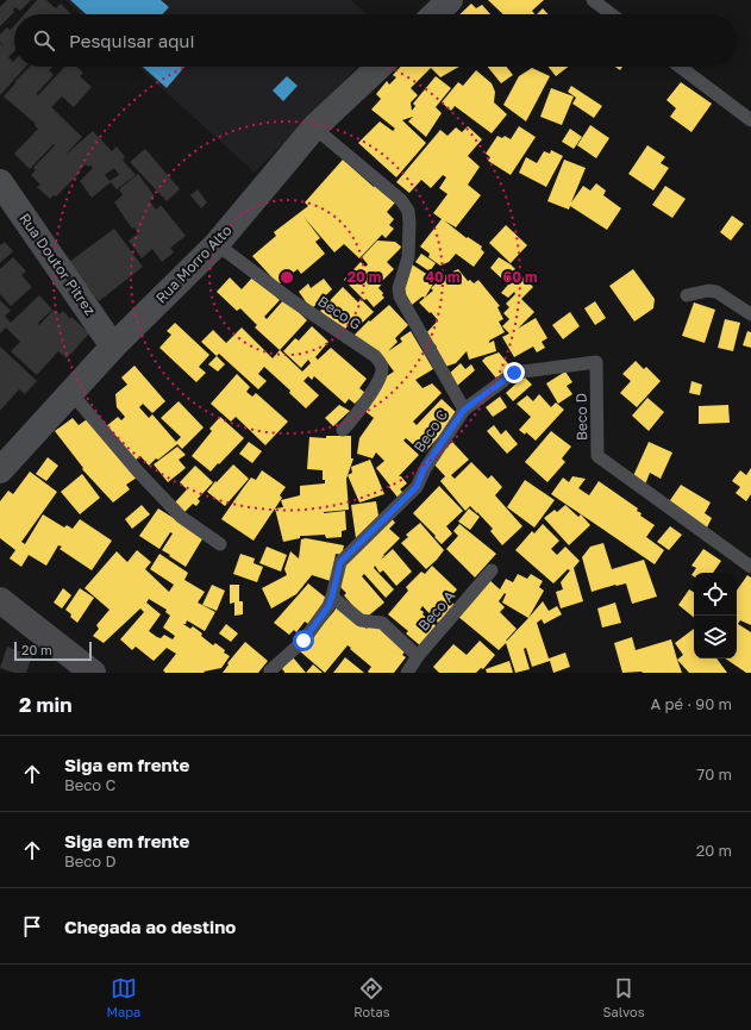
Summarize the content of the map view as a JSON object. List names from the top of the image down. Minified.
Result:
{"streets":{"street":["Rua Doutor Pitrez","Rua Morro Alto"],"lane":["Beco G","Beco D","Beco C","Beco A"]},"crossings":[["Rua Doutor Pitrez","Rua Morro Alto"],["Rua Morro Alto","Beco G"],["Rua Morro Alto","Beco C"],["Beco D","Beco C"]],"scale_bar":"20 m","page":{"search":"Pesquisar aqui","scale":"20 m","heading":["2 min","A pé · 90 m"],"list":[["Siga em frente","Beco C","70 m"],["Siga em frente","Beco D","20 m"],"Chegada ao destino"],"nav":["Mapa","Rotas","Salvos"]},"rings":["20 m","40 m","60 m"]}
